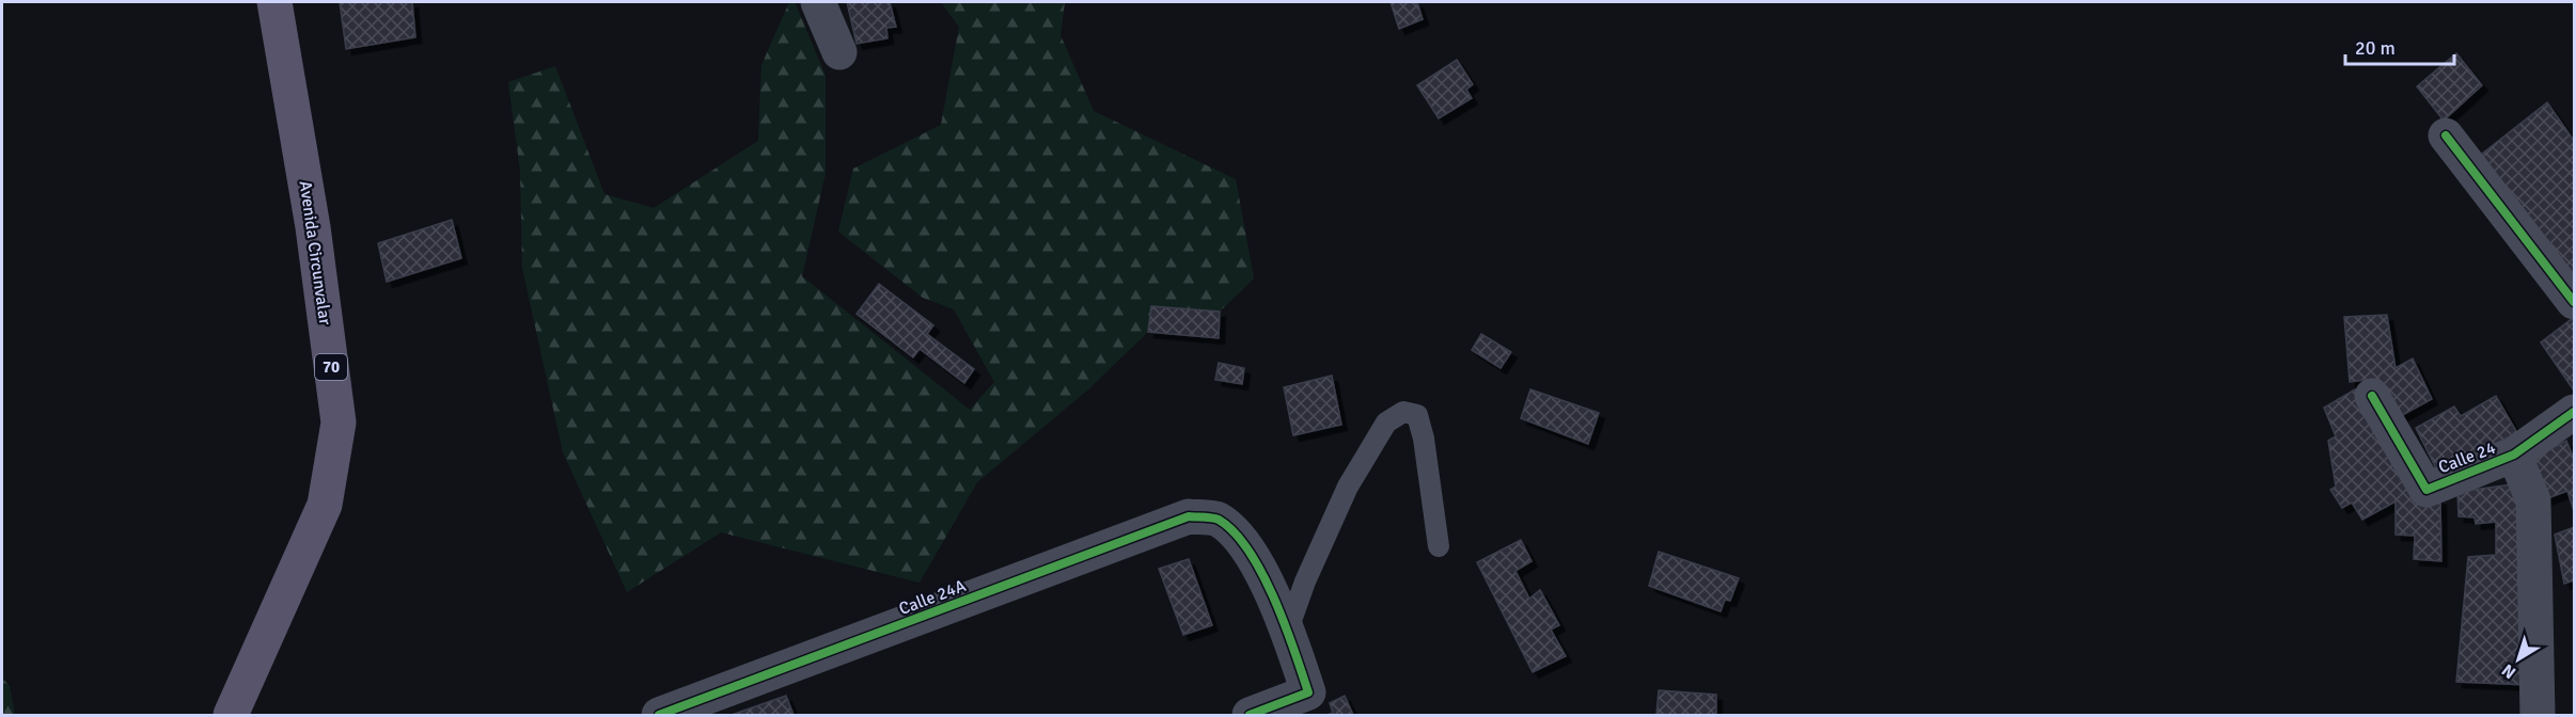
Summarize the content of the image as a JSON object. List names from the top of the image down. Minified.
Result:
{"streets":{"main road":["Avenida Circunvalar","70"],"street":["Calle 24","Calle 24A"]},"scale_bar":"20 m","north":"bottom left"}
